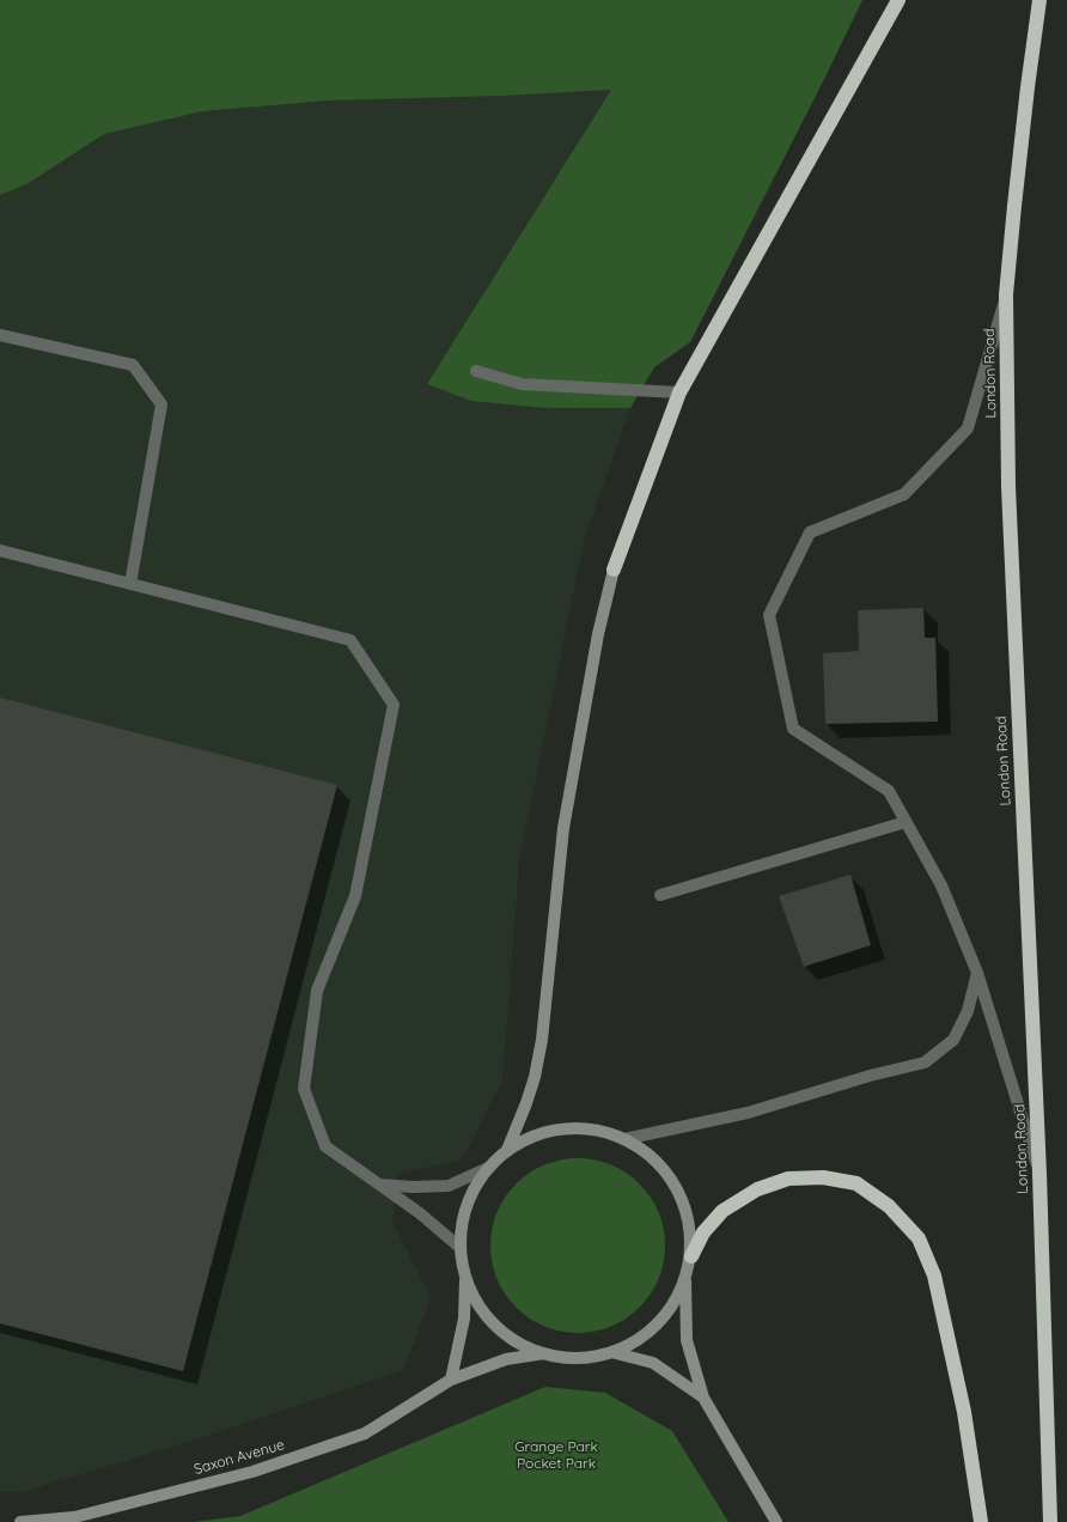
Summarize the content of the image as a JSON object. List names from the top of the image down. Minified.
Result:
{"streets":{"highway":["London Road"],"street":["Saxon Avenue"]},"parks":["Grange Park Pocket Park"]}
